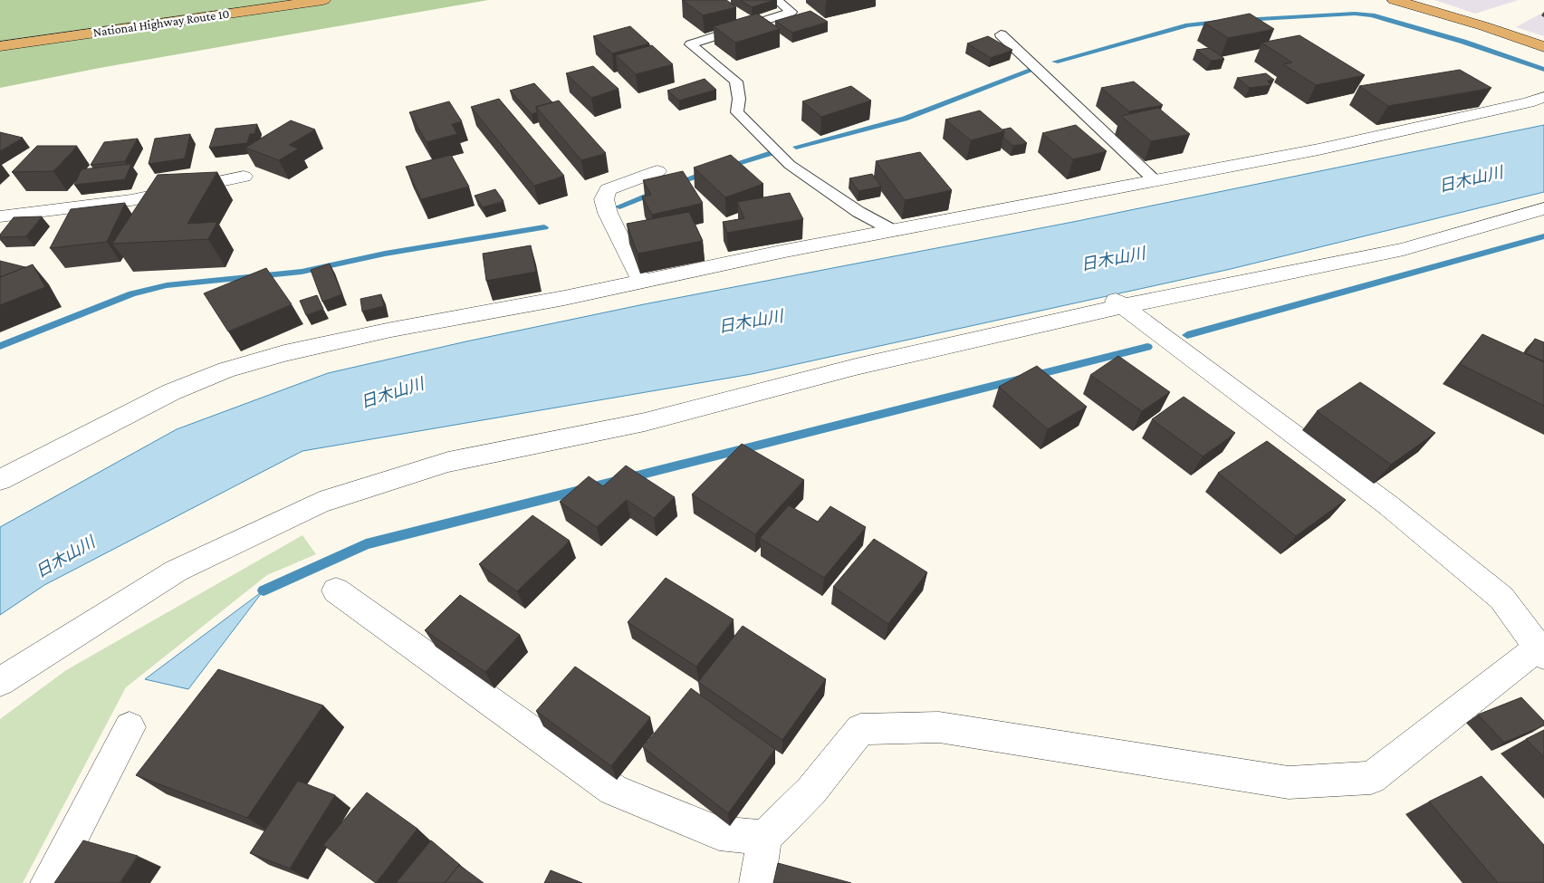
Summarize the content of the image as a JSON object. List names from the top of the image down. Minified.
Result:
{"streets":{"highway":["National Highway Route 10"]},"water":["日木山川"]}
